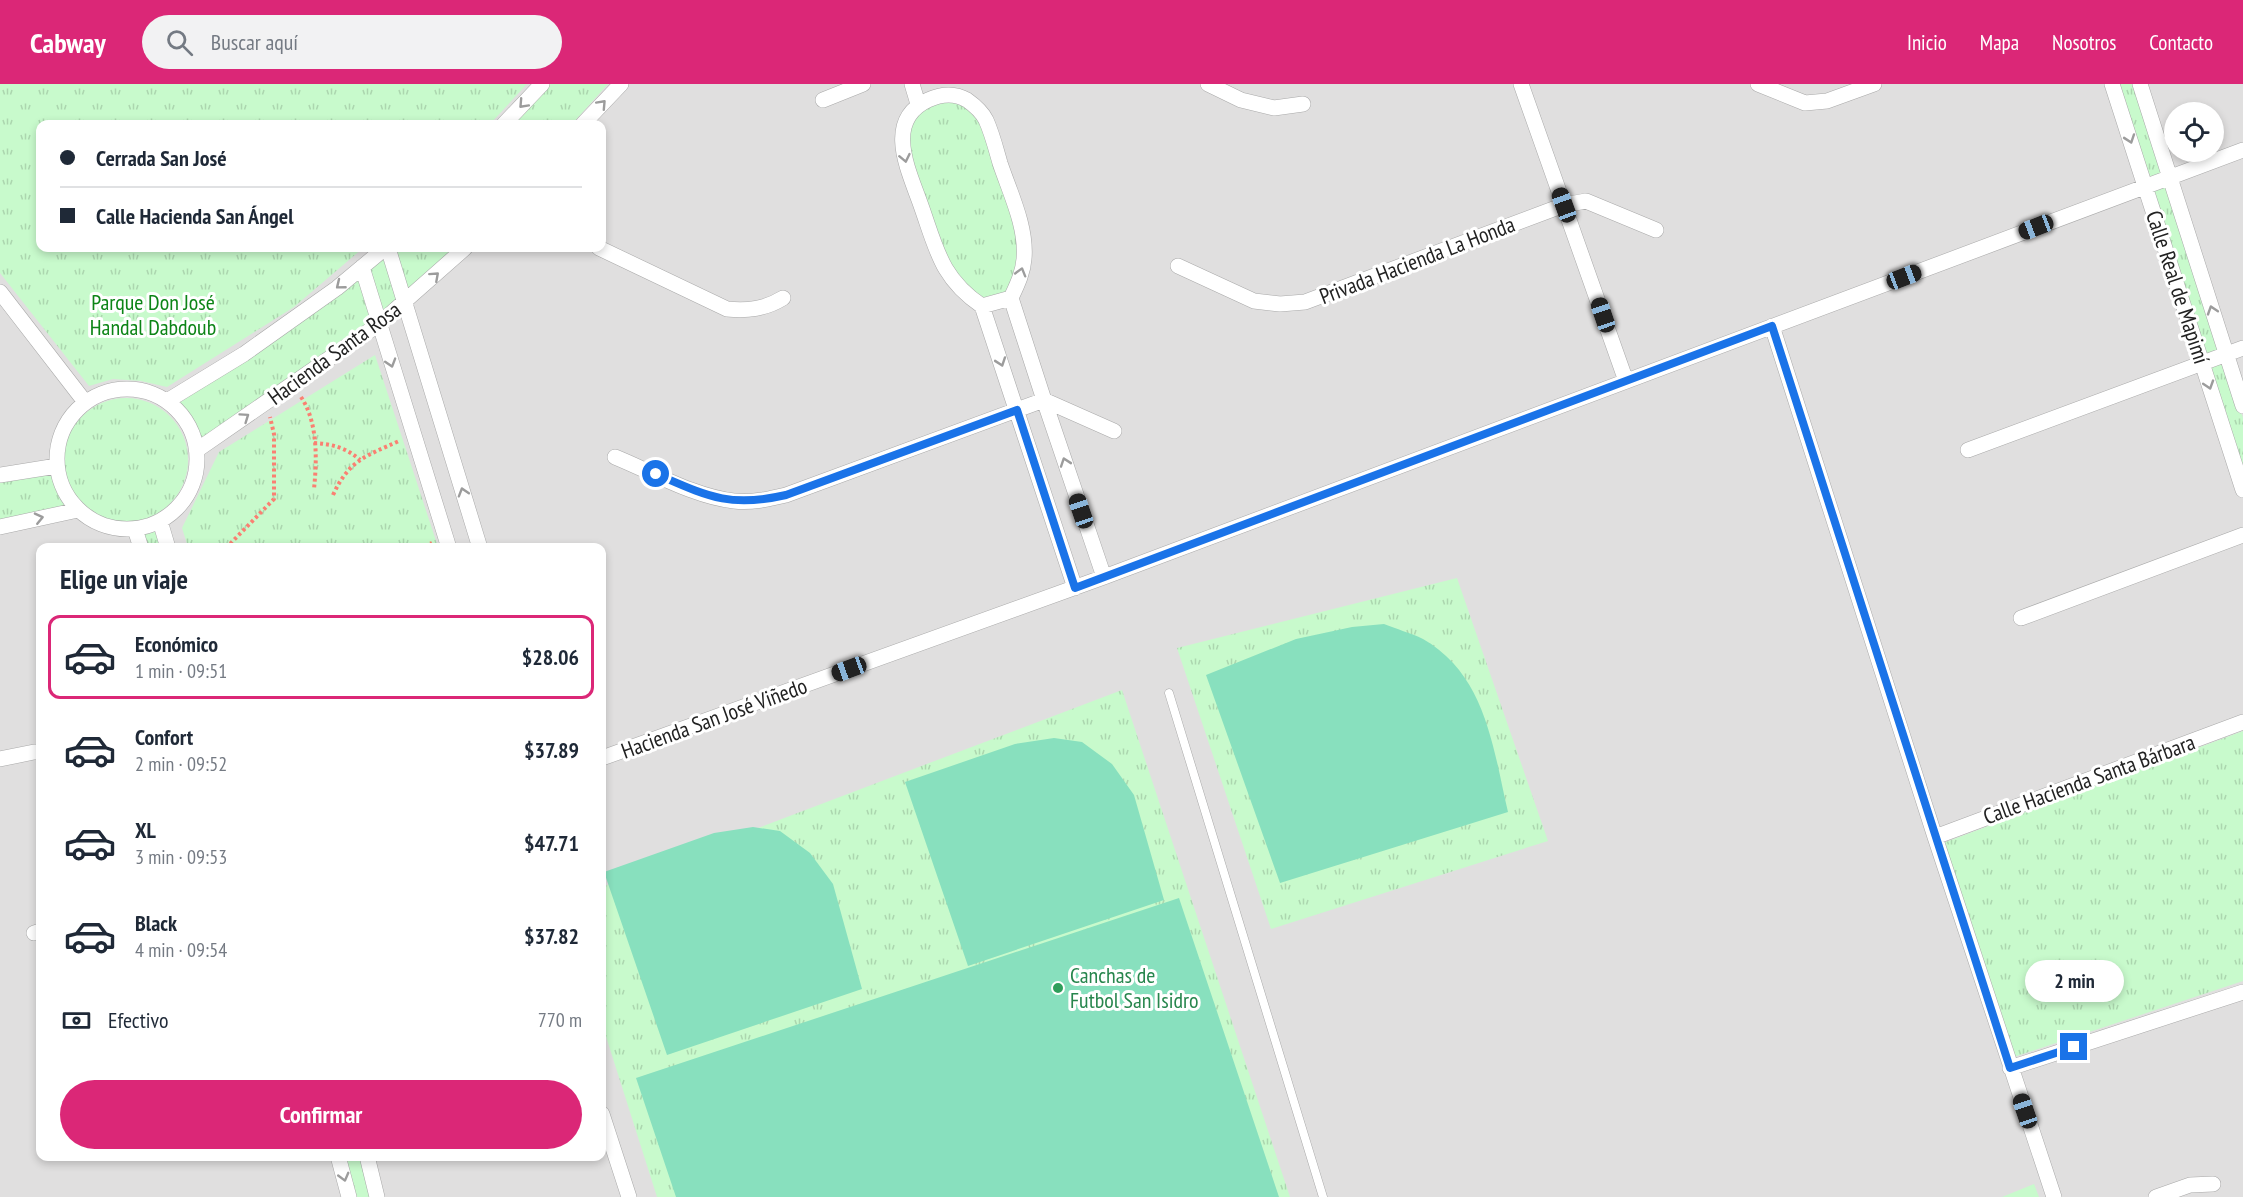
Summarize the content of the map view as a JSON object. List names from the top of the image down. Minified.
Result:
{"streets":{"street":["Privada Hacienda La Honda","Calle Real de Mapimí","Hacienda Santa Rosa","Hacienda San José Viñedo","Calle Hacienda Santa Bárbara"]},"crossings":[["Calle Real de Mapimí","Hacienda San José Viñedo"]],"parks":["Parque Don José Handal Dabdoub"],"places":["Canchas de Futbol San Isidro"],"page":{"header":"Cabway","search":"Buscar aquí","nav":["Inicio","Mapa","Nosotros","Contacto"],"banner":["Cerrada San José","Calle Hacienda San Ángel"],"heading":"Elige un viaje","list":[{"name":"Económico","note":"1 min · 09:51","value":"$28.06"},{"name":"Confort","note":"2 min · 09:52","value":"$37.89"},{"name":"XL","note":"3 min · 09:53","value":"$47.71"},{"name":"Black","note":"4 min · 09:54","value":"$37.82"}],"bubble":"2 min","pay":["Efectivo","770 m"],"buttons":"Confirmar"}}
